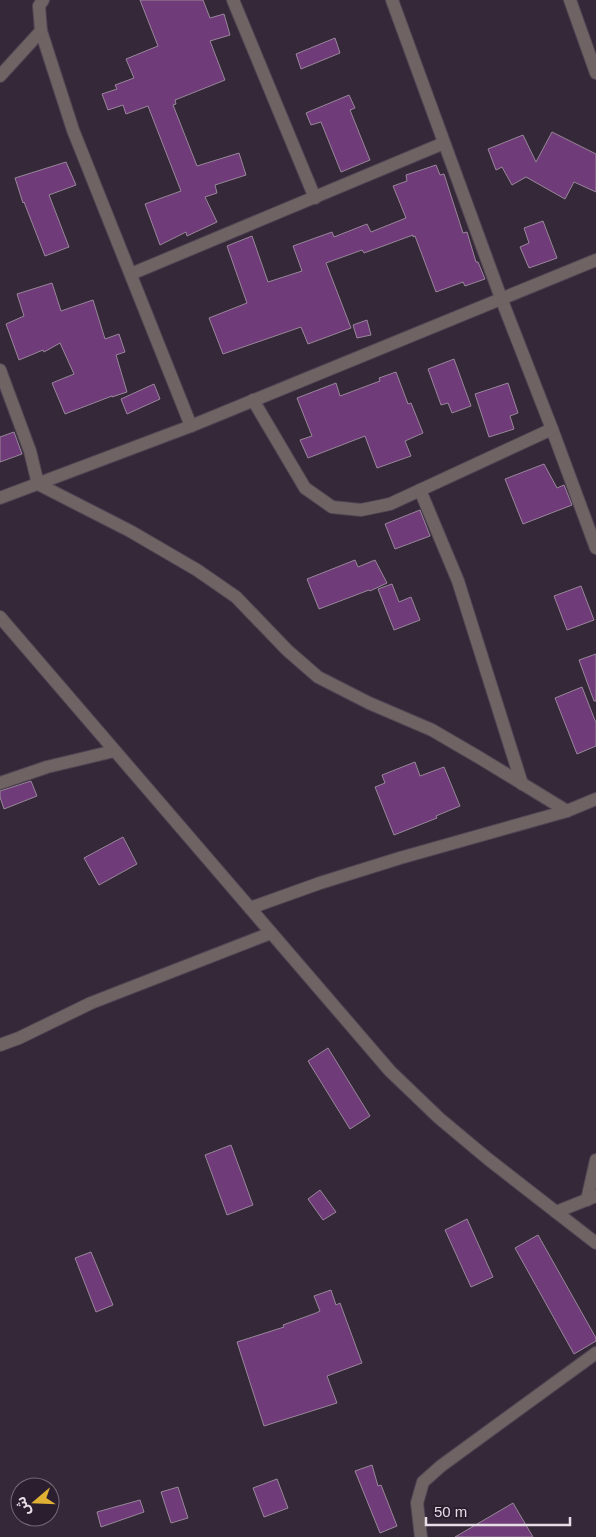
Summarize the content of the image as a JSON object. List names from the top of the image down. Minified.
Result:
{"scale_bar":"50 m","north":"left"}
